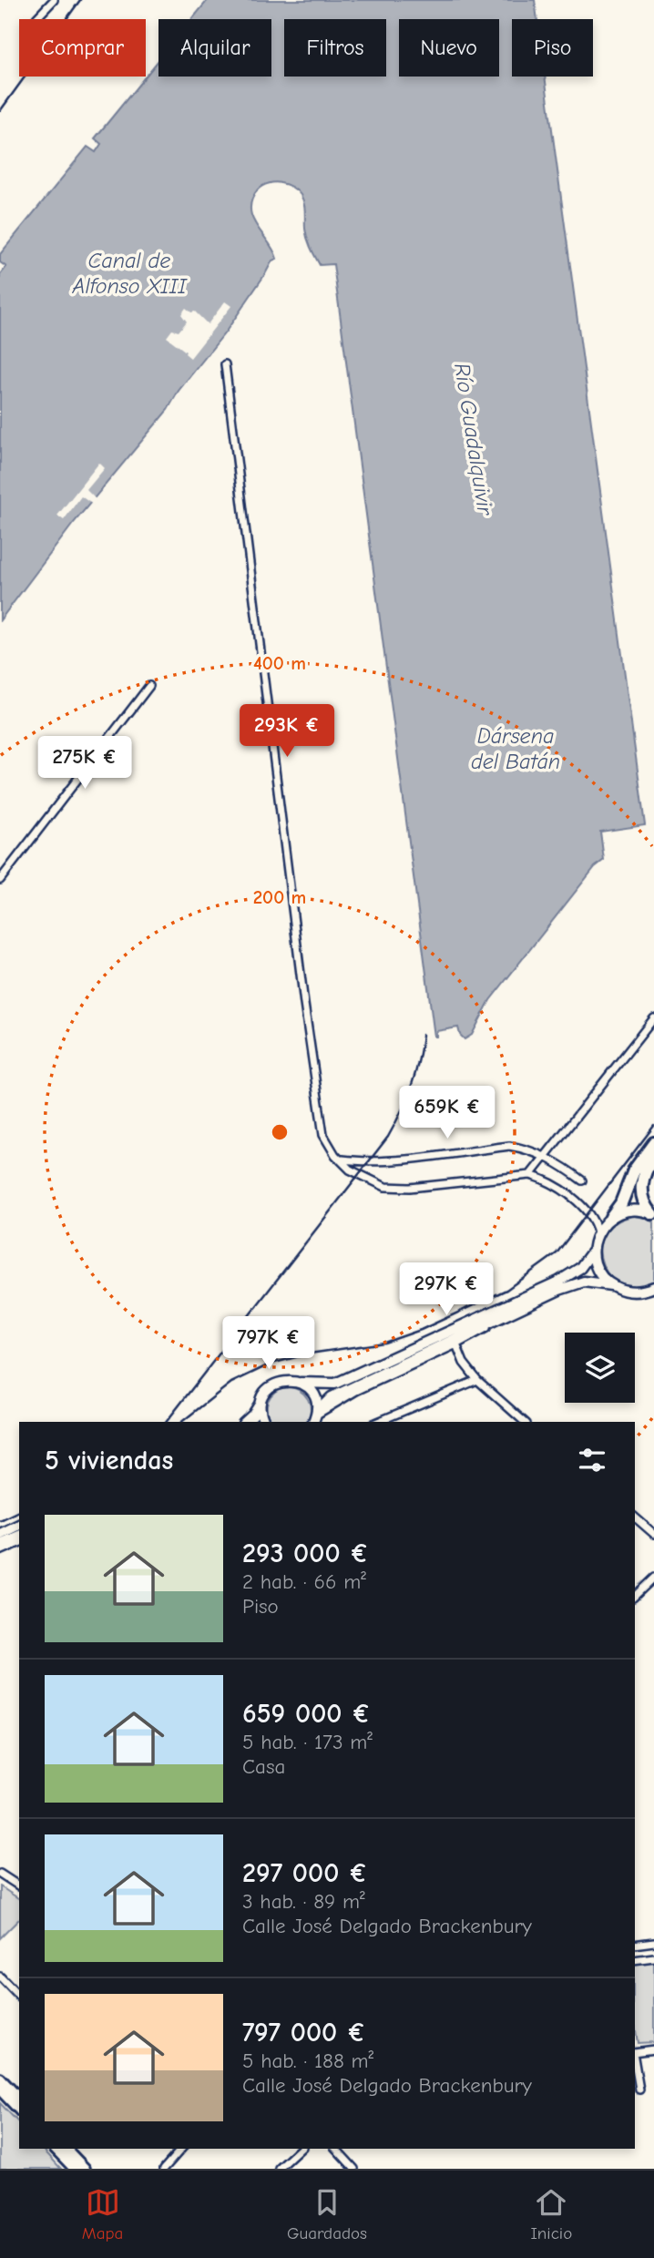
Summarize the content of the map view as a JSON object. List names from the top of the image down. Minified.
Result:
{"water":["Canal de Alfonso XIII","Río Guadalquivir","Dársena del Batán"],"page":{"chip":["Comprar","Alquilar","Filtros","Nuevo","Piso"],"price":["293K €","275K €","659K €","297K €","797K €"],"heading":"5 viviendas","list":[{"name":"293 000 €","note":"2 hab. · 66 m² · Piso"},{"name":"659 000 €","note":"5 hab. · 173 m² · Casa"},{"name":"297 000 €","note":"3 hab. · 89 m² · Calle José Delgado Brackenbury"},{"name":"797 000 €","note":"5 hab. · 188 m² · Calle José Delgado Brackenbury"}],"tabs":["Mapa","Guardados","Inicio"]},"rings":["400 m","200 m"]}
